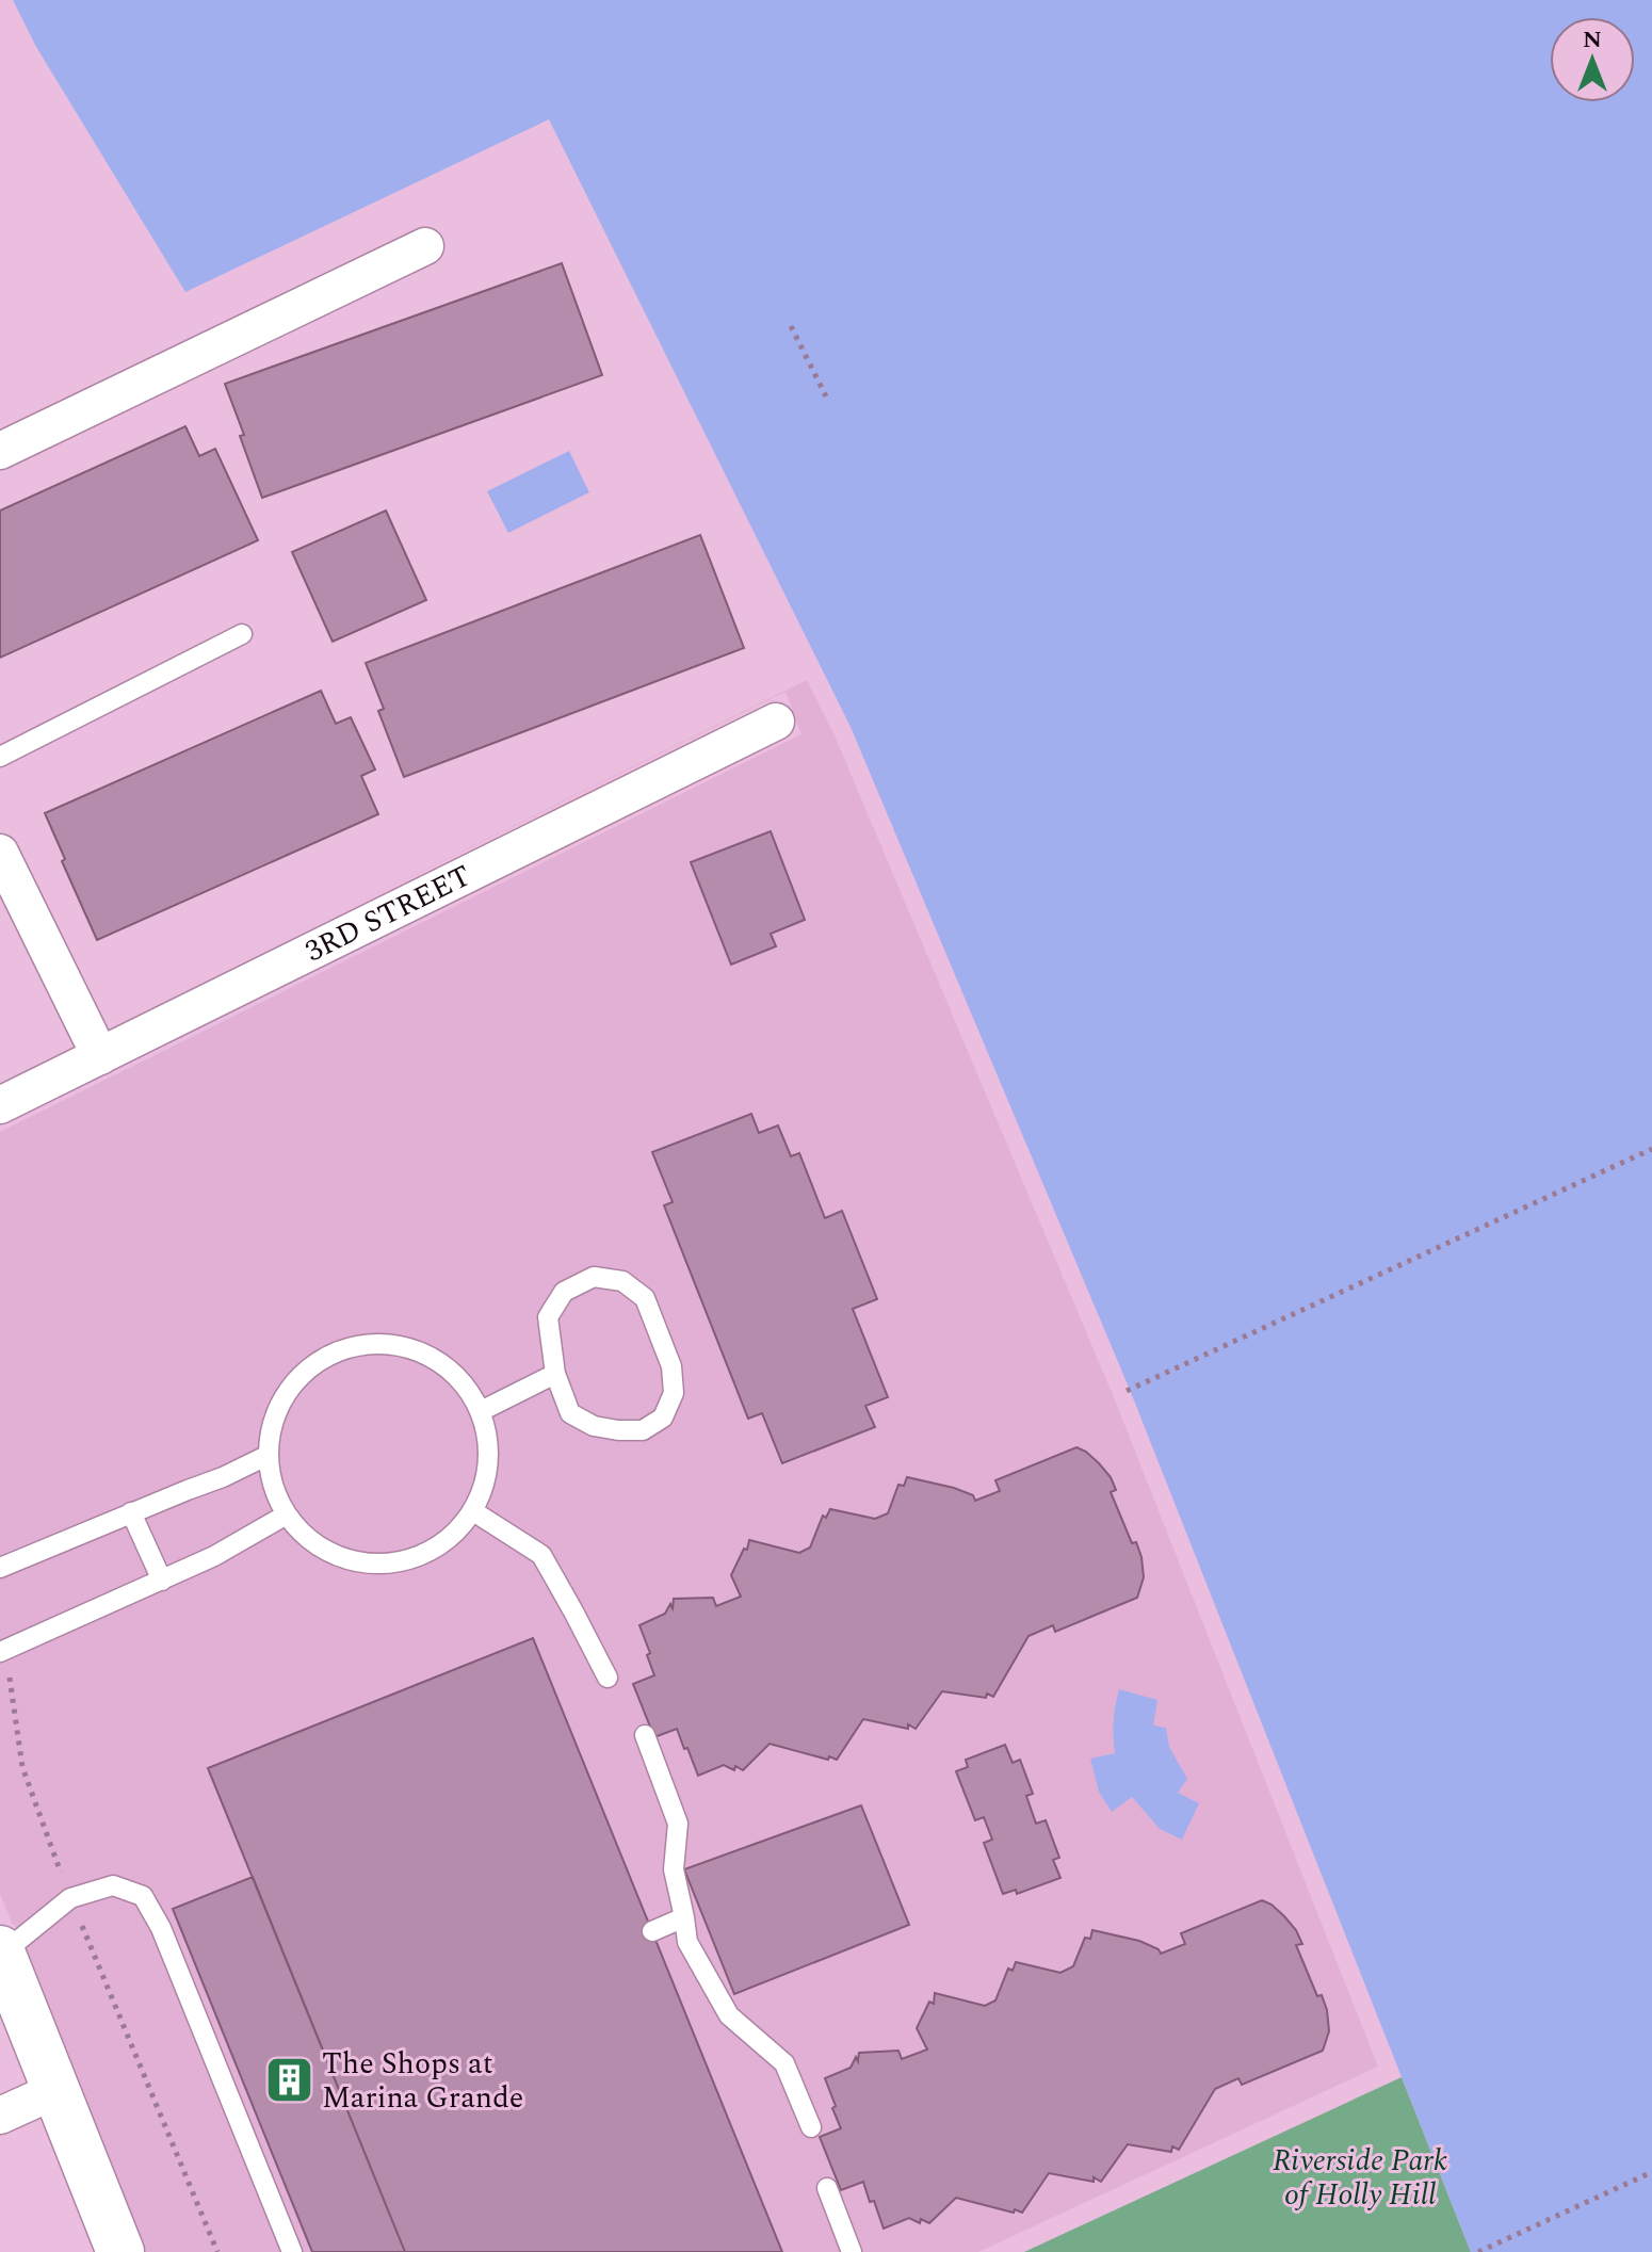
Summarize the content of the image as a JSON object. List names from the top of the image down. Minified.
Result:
{"streets":{"street":["3RD STREET"]},"parks":["Riverside Park of Holly Hill"],"places":{"building":["The Shops at Marina Grande"]},"north":"top"}
